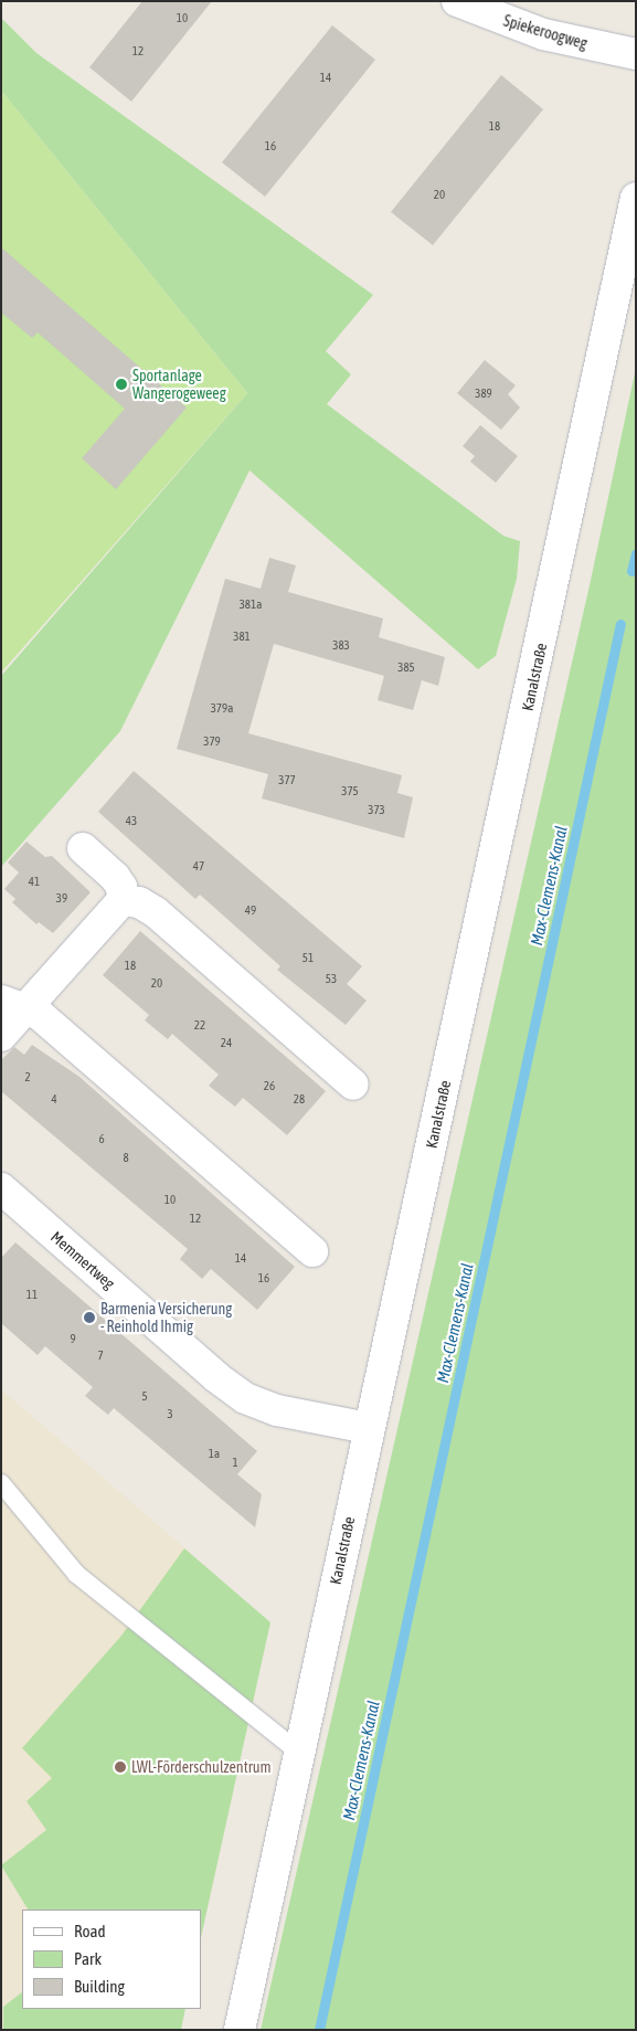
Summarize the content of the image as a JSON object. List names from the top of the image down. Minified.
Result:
{"streets":{"main road":["Spiekeroogweg","Kanalstraße","Memmertweg"]},"crossings":[["Kanalstraße","Memmertweg"]],"water":["Max-Clemens-Kanal"],"places":["Sportanlage Wangerogeweeg","Barmenia Versicherung - Reinhold Ihmig","LWL-Förderschulzentrum"],"house_numbers":["10","12","14","18","16","20","389","381a","381","383","385","379a","379","377","375","373","43","47","41","39","49","51","18","53","20","22","24","2","26","4","28","6","8","10","12","14","16","11","9","7","5","3","1a","1"],"legend":["Road","Park","Building"]}
